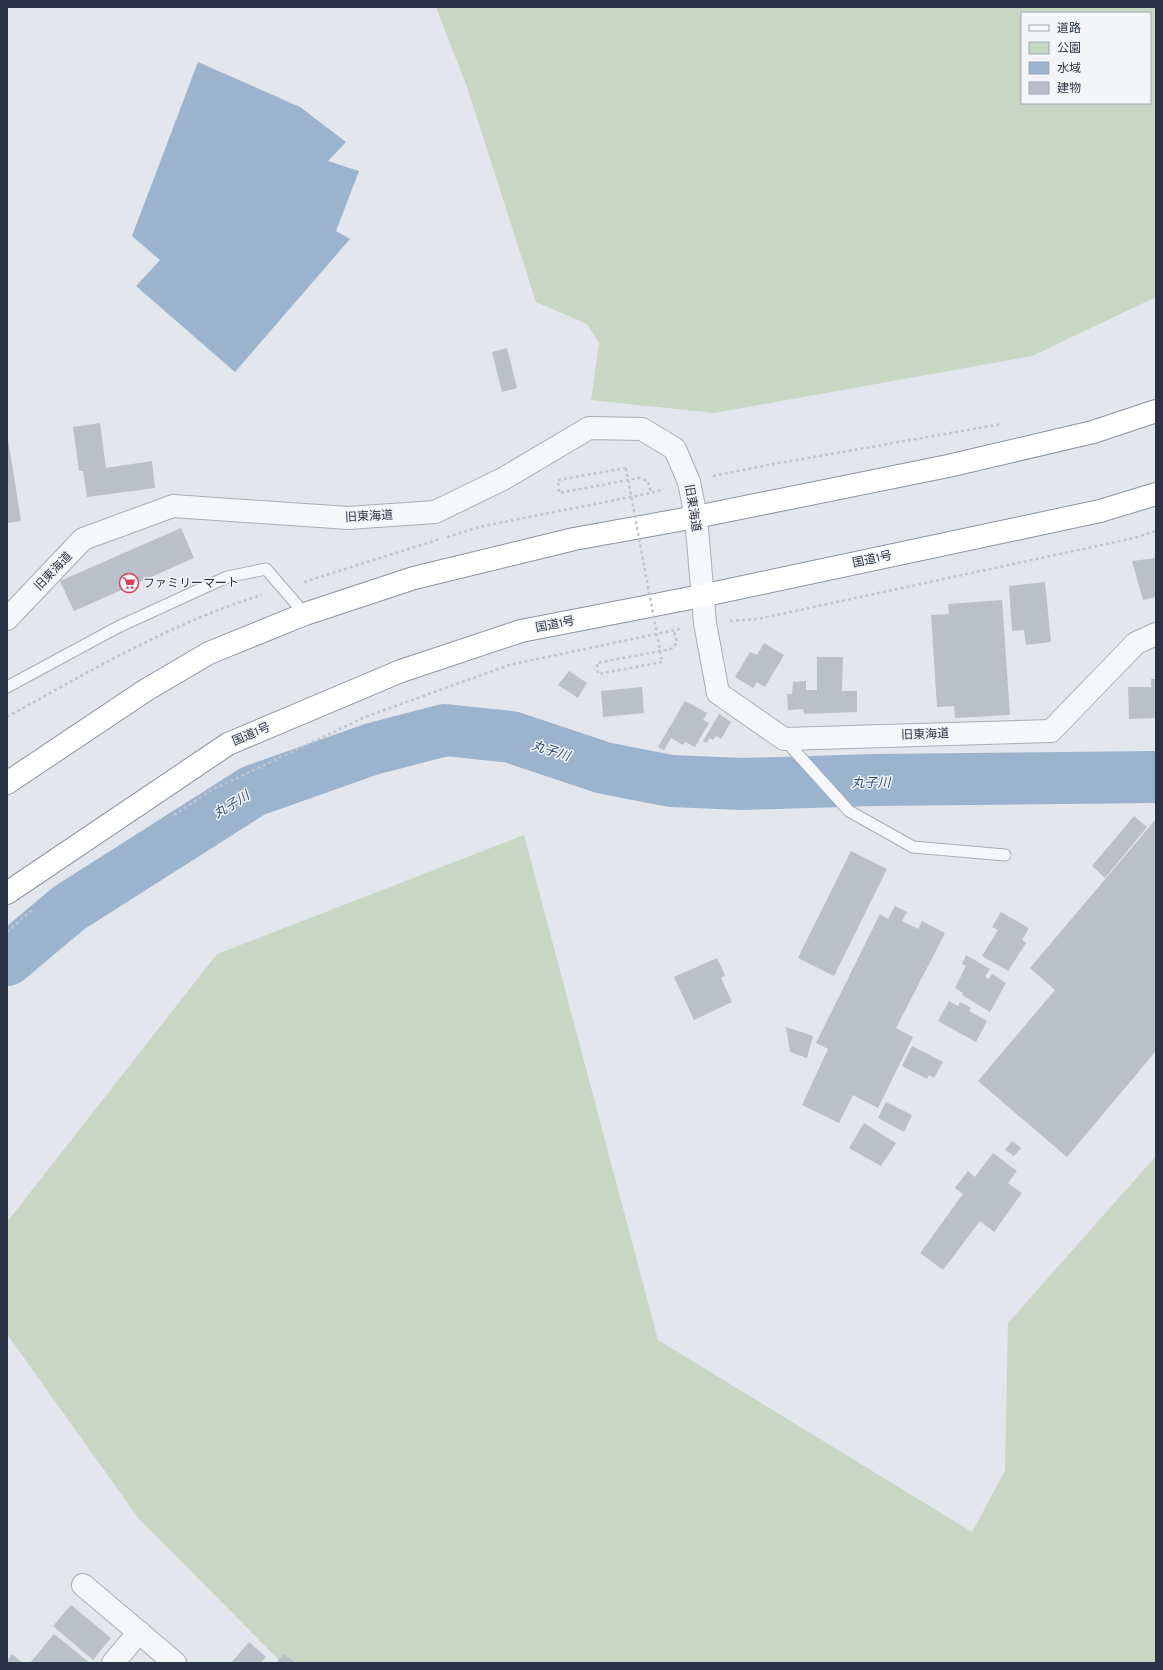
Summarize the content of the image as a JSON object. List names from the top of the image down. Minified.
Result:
{"streets":{"highway":["国道1号"],"street":["旧東海道"]},"crossings":[["旧東海道","国道1号"]],"water":["丸子川"],"places":{"supermarket":["ファミリーマート"]},"legend":["道路","公園","水域","建物"]}
